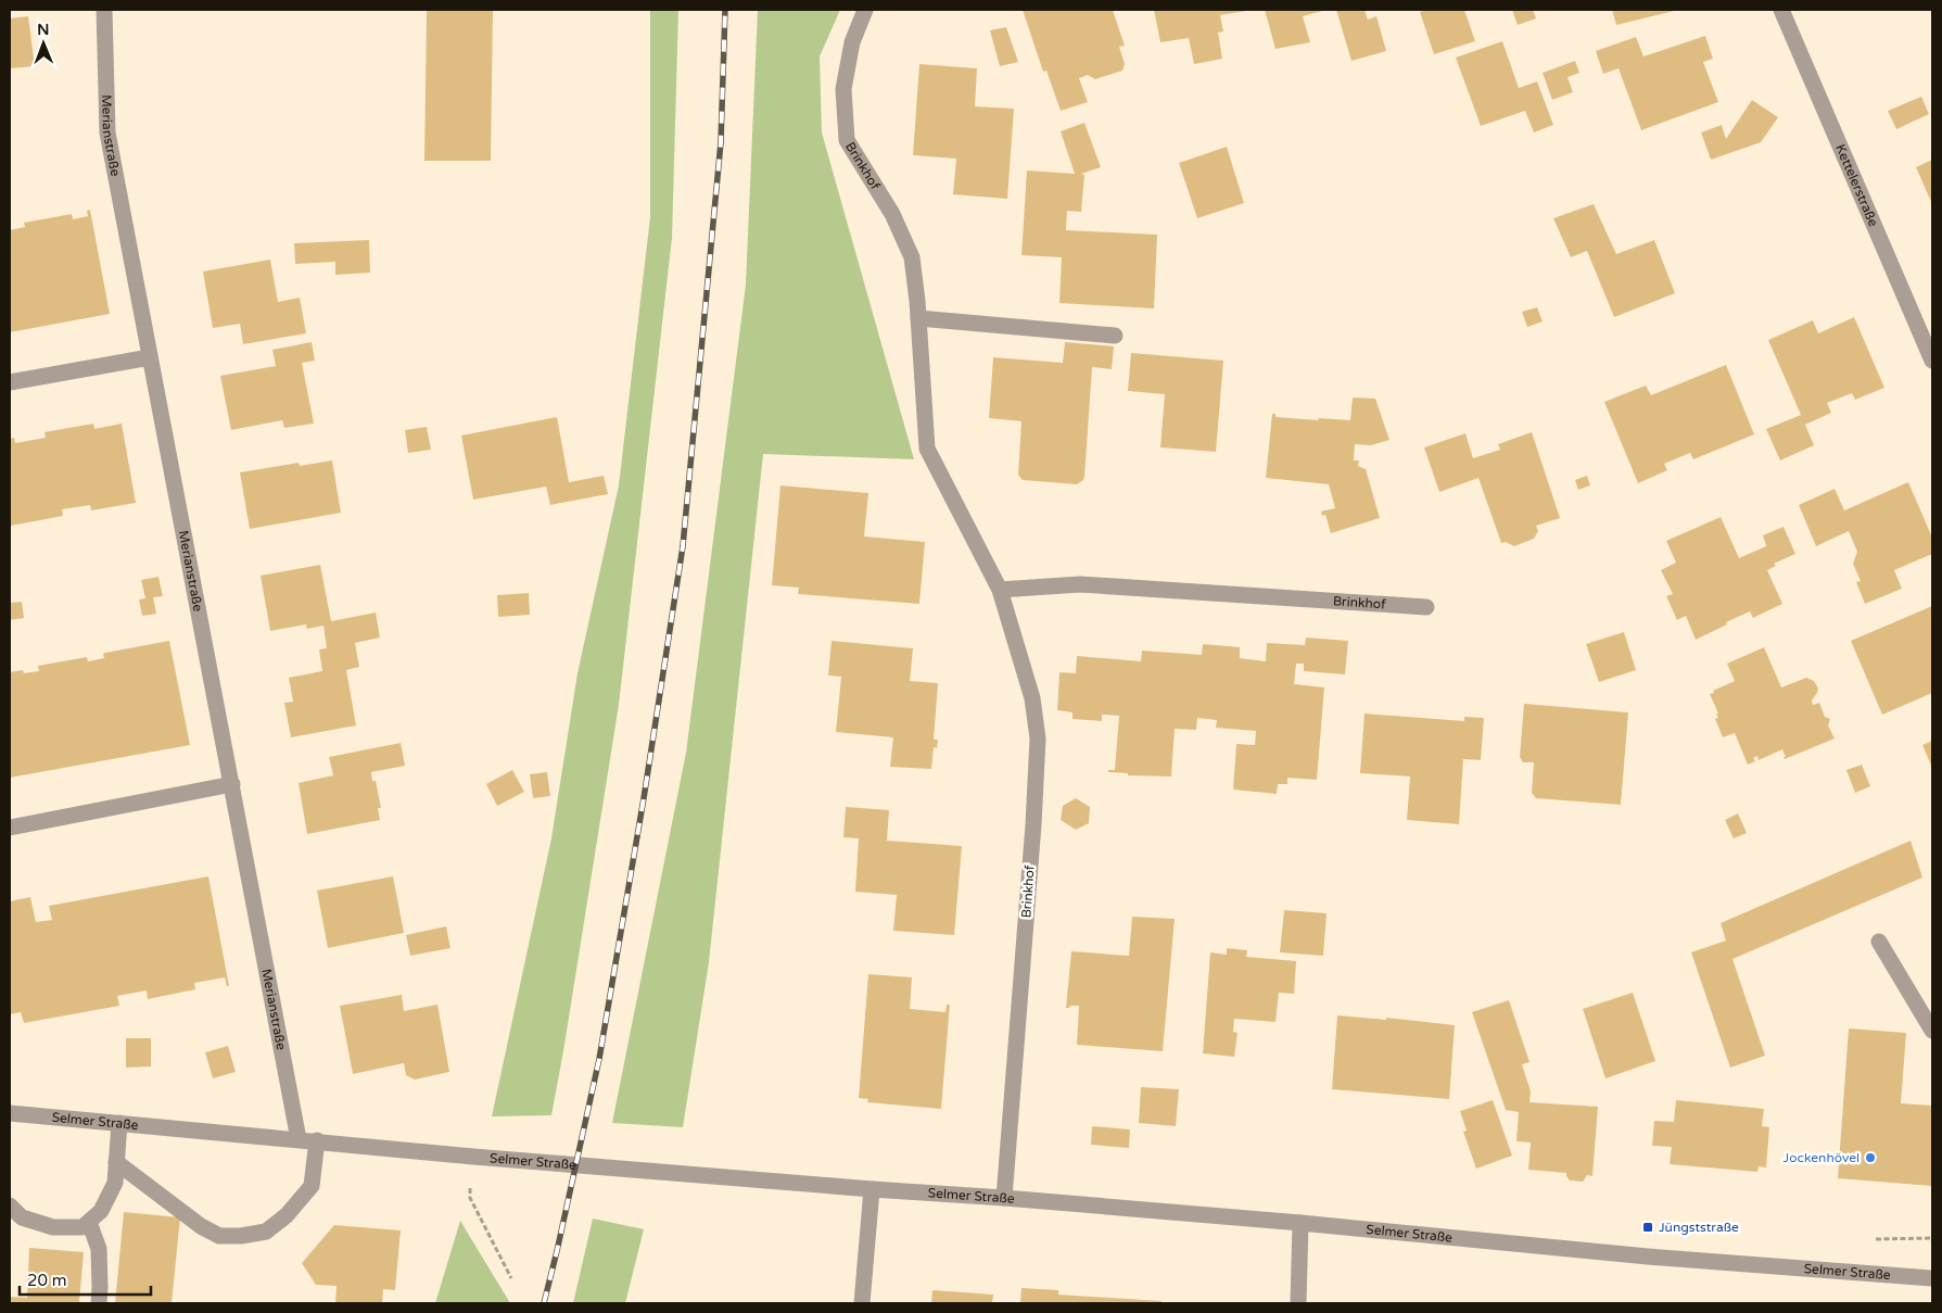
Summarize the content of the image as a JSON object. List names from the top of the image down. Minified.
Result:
{"streets":{"street":["Merianstraße","Brinkhof","Kettelerstraße","Selmer Straße"]},"crossings":[["Merianstraße","Selmer Straße"],["Brinkhof","Selmer Straße"]],"places":{"other":["Jockenhövel"],"transit":["Jüngststraße"]},"scale_bar":"20 m","north":"top"}
